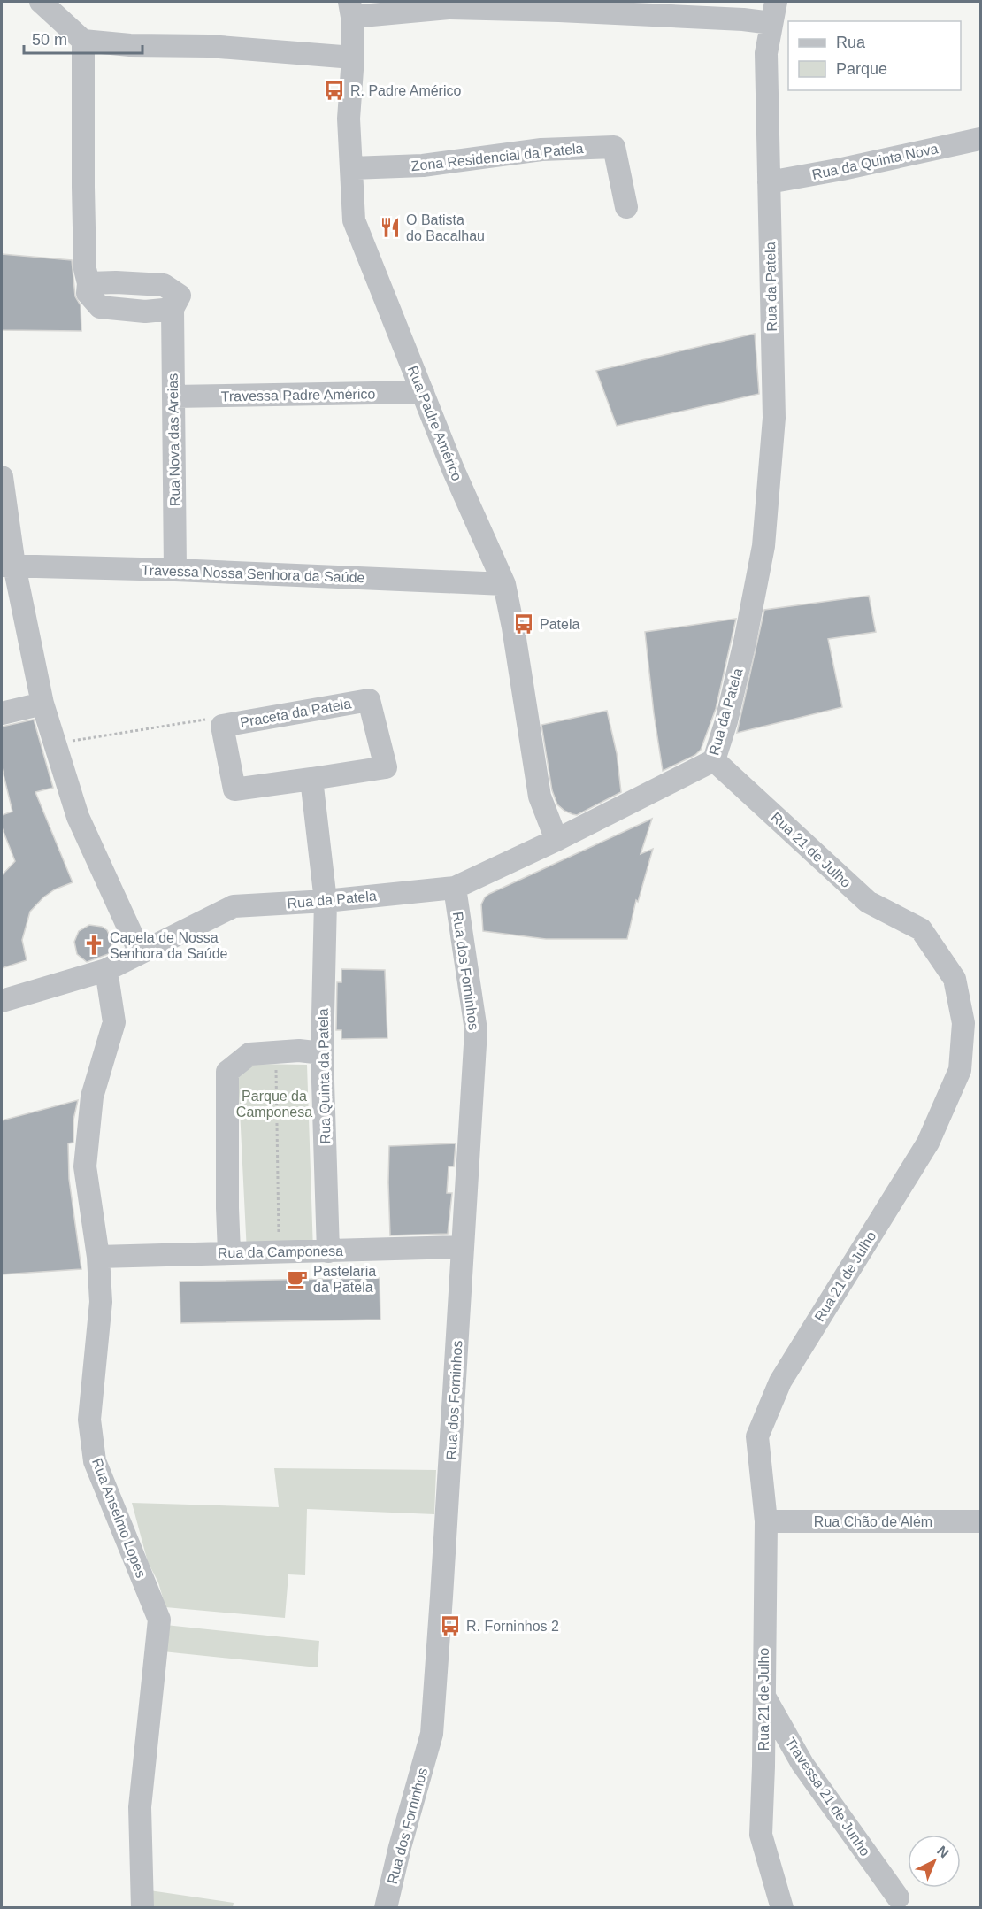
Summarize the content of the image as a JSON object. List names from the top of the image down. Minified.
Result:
{"streets":{"street":["Zona Residencial da Patela","Rua da Quinta Nova","Rua da Patela","Travessa Padre Américo","Rua Padre Américo","Rua Nova das Areias","Travessa Nossa Senhora da Saúde","Praceta da Patela","Rua 21 de Julho","Rua dos Forninhos","Rua Quinta da Patela","Rua da Camponesa","Rua Anselmo Lopes","Rua Chão de Além","Travessa 21 de Junho"]},"crossings":[["Zona Residencial da Patela","Rua Padre Américo"],["Rua da Quinta Nova","Rua da Patela"],["Rua da Patela","Rua Padre Américo"],["Rua da Patela","Rua 21 de Julho"],["Rua da Patela","Rua dos Forninhos"],["Rua da Patela","Rua Quinta da Patela"],["Rua da Patela","Rua Anselmo Lopes"],["Travessa Padre Américo","Rua Padre Américo"],["Travessa Padre Américo","Rua Nova das Areias"],["Rua Padre Américo","Travessa Nossa Senhora da Saúde"],["Rua Nova das Areias","Travessa Nossa Senhora da Saúde"],["Rua 21 de Julho","Rua Chão de Além"],["Rua 21 de Julho","Travessa 21 de Junho"],["Rua dos Forninhos","Rua da Camponesa"],["Rua Quinta da Patela","Rua da Camponesa"],["Rua da Camponesa","Rua Anselmo Lopes"]],"parks":["Parque da Camponesa"],"places":{"bus stop":["R. Padre Américo","Patela","R. Forninhos 2"],"restaurant":["O Batista do Bacalhau"],"church":["Capela de Nossa Senhora da Saúde"],"cafe":["Pastelaria da Patela"]},"legend":["Rua","Parque"],"scale_bar":"50 m","north":"top right"}
